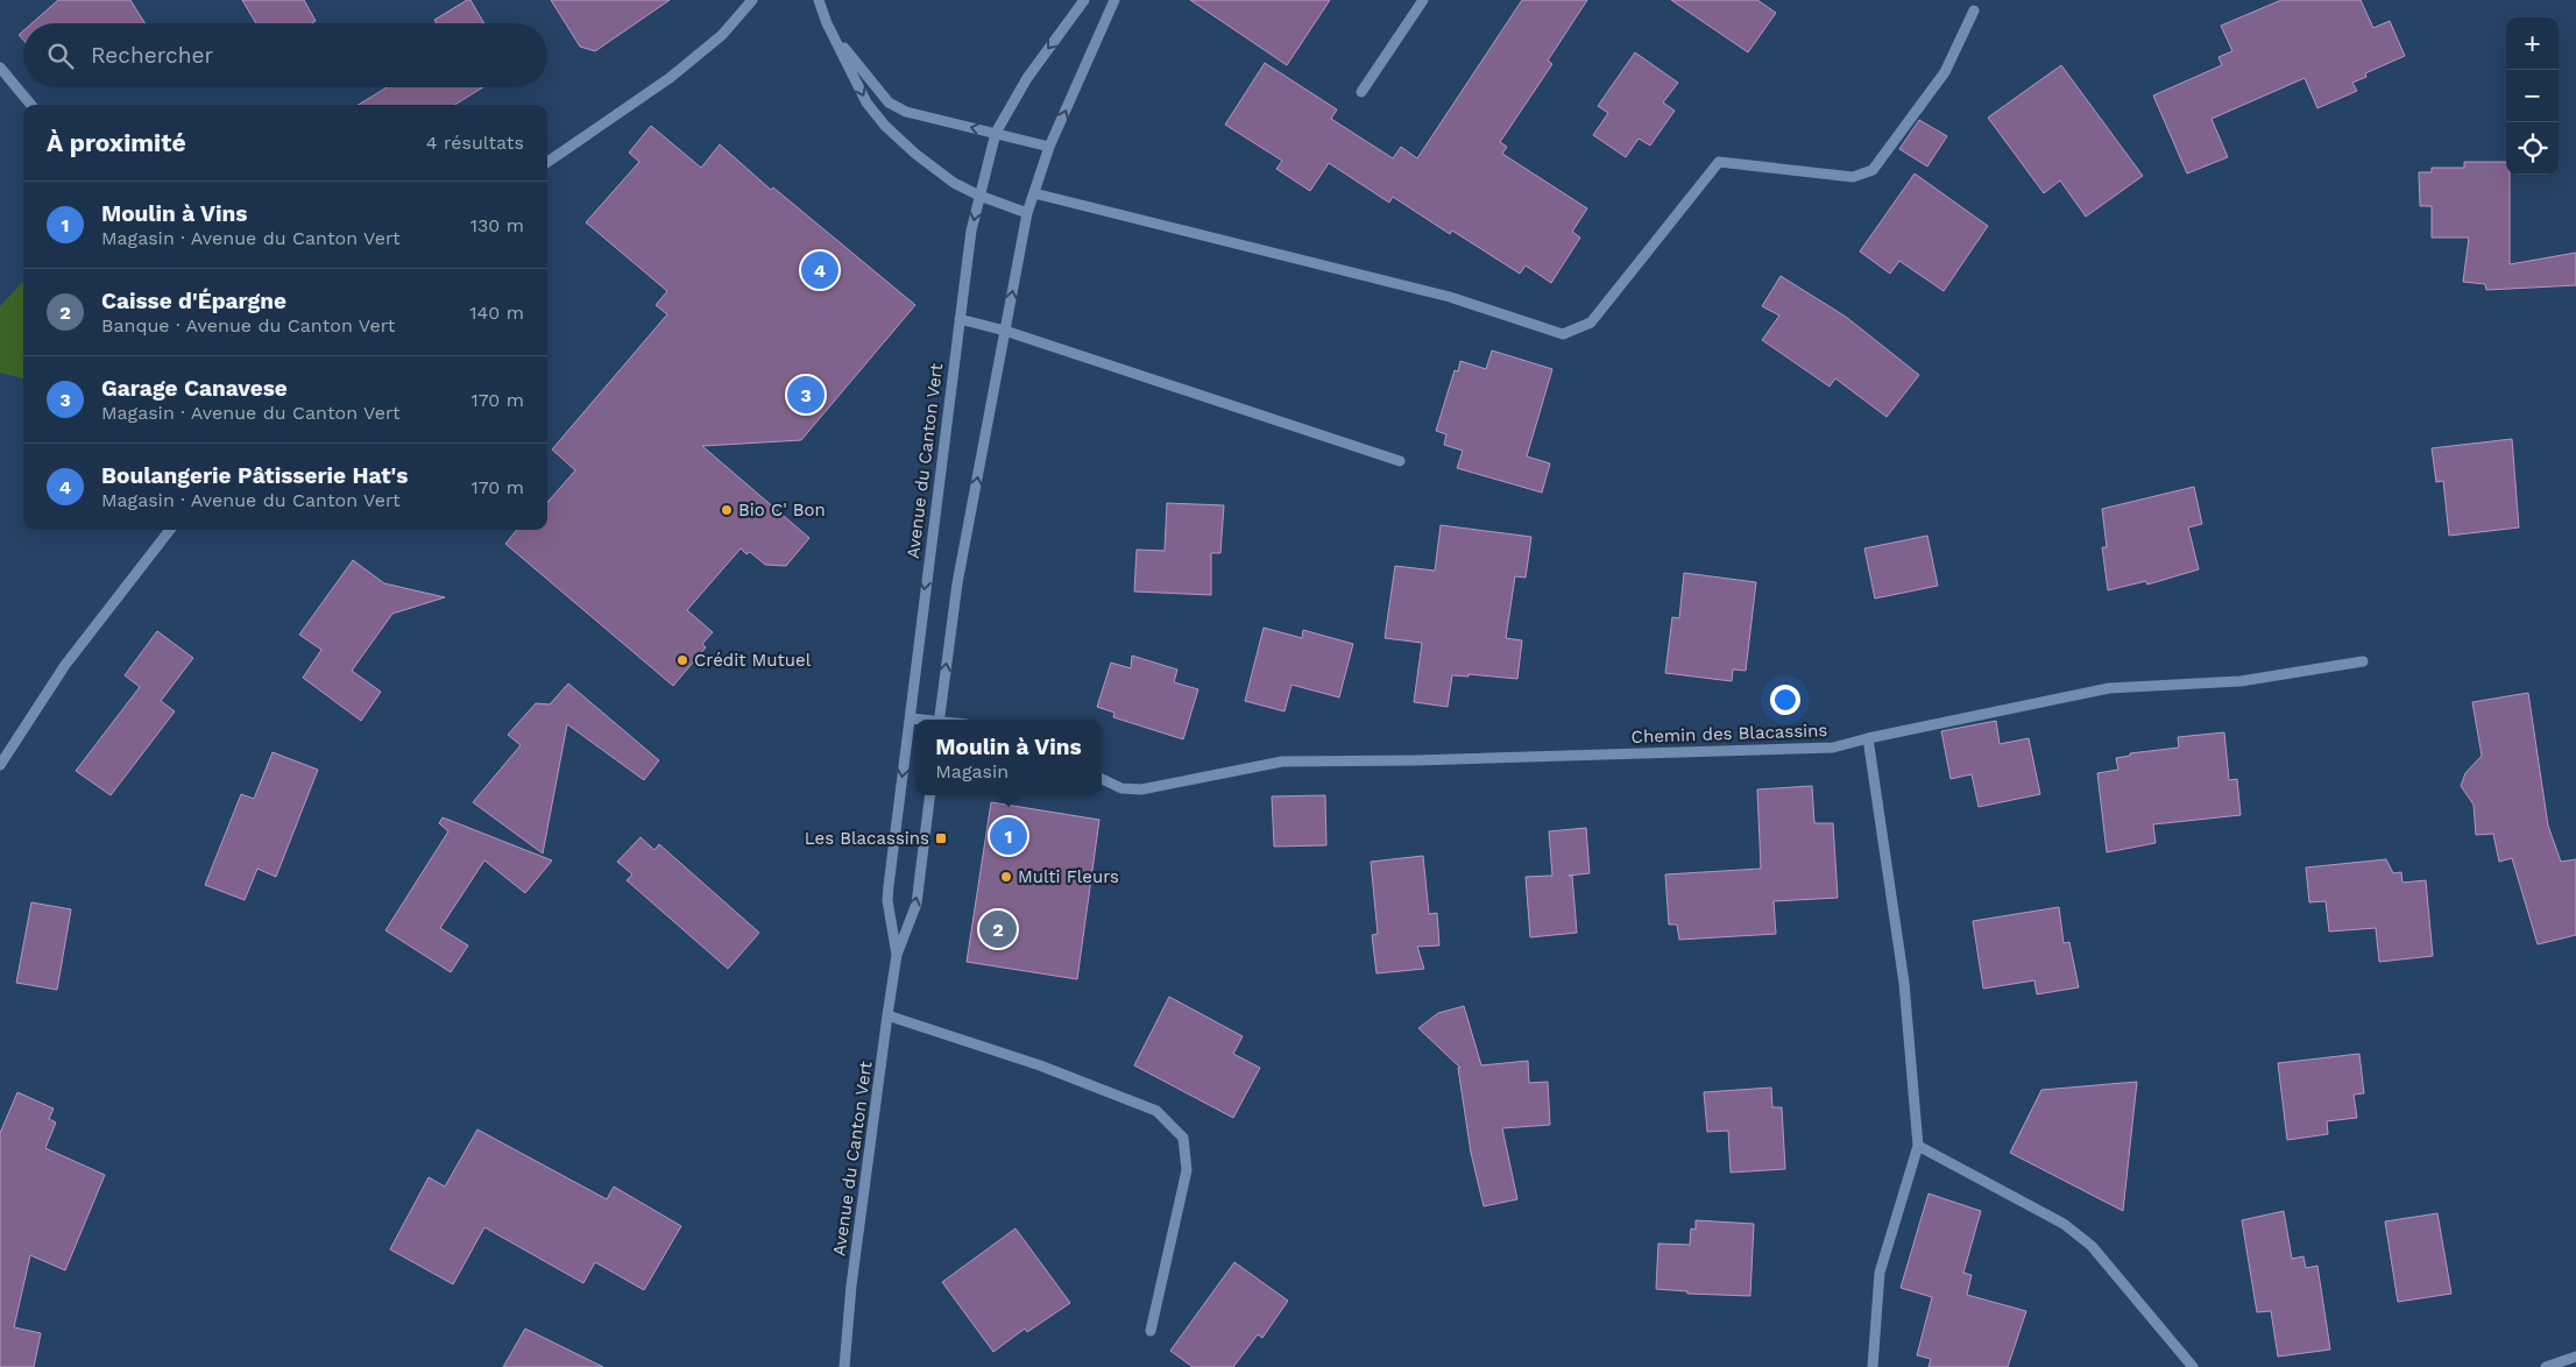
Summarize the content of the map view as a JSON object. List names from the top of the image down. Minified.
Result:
{"streets":{"street":["Avenue du Canton Vert","Chemin des Blacassins"]},"places":{"other":["Bio C' Bon","Crédit Mutuel","Multi Fleurs"],"transit":["Les Blacassins"]},"page":{"map_buttons":["+","−"],"search":"Rechercher","heading":["À proximité","4 résultats"],"list":[{"mark":"1","name":"Moulin à Vins","note":"Magasin · Avenue du Canton Vert","value":"130 m"},{"mark":"2","name":"Caisse d'Épargne","note":"Banque · Avenue du Canton Vert","value":"140 m"},{"mark":"3","name":"Garage Canavese","note":"Magasin · Avenue du Canton Vert","value":"170 m"},{"mark":"4","name":"Boulangerie Pâtisserie Hat's","note":"Magasin · Avenue du Canton Vert","value":"170 m"}],"pins":["4","3","1","2"],"popup":["Moulin à Vins","Magasin"]}}
